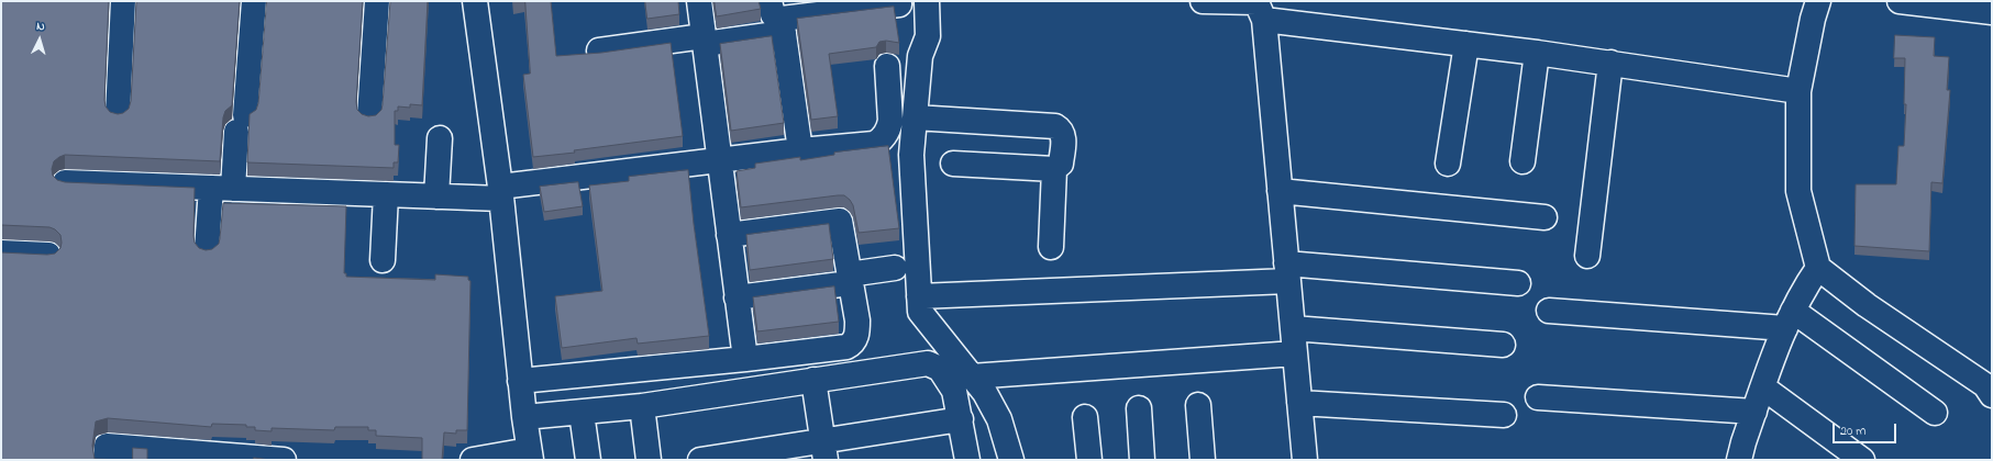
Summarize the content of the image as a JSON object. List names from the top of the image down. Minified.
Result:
{"scale_bar":"20 m","north":"top"}
